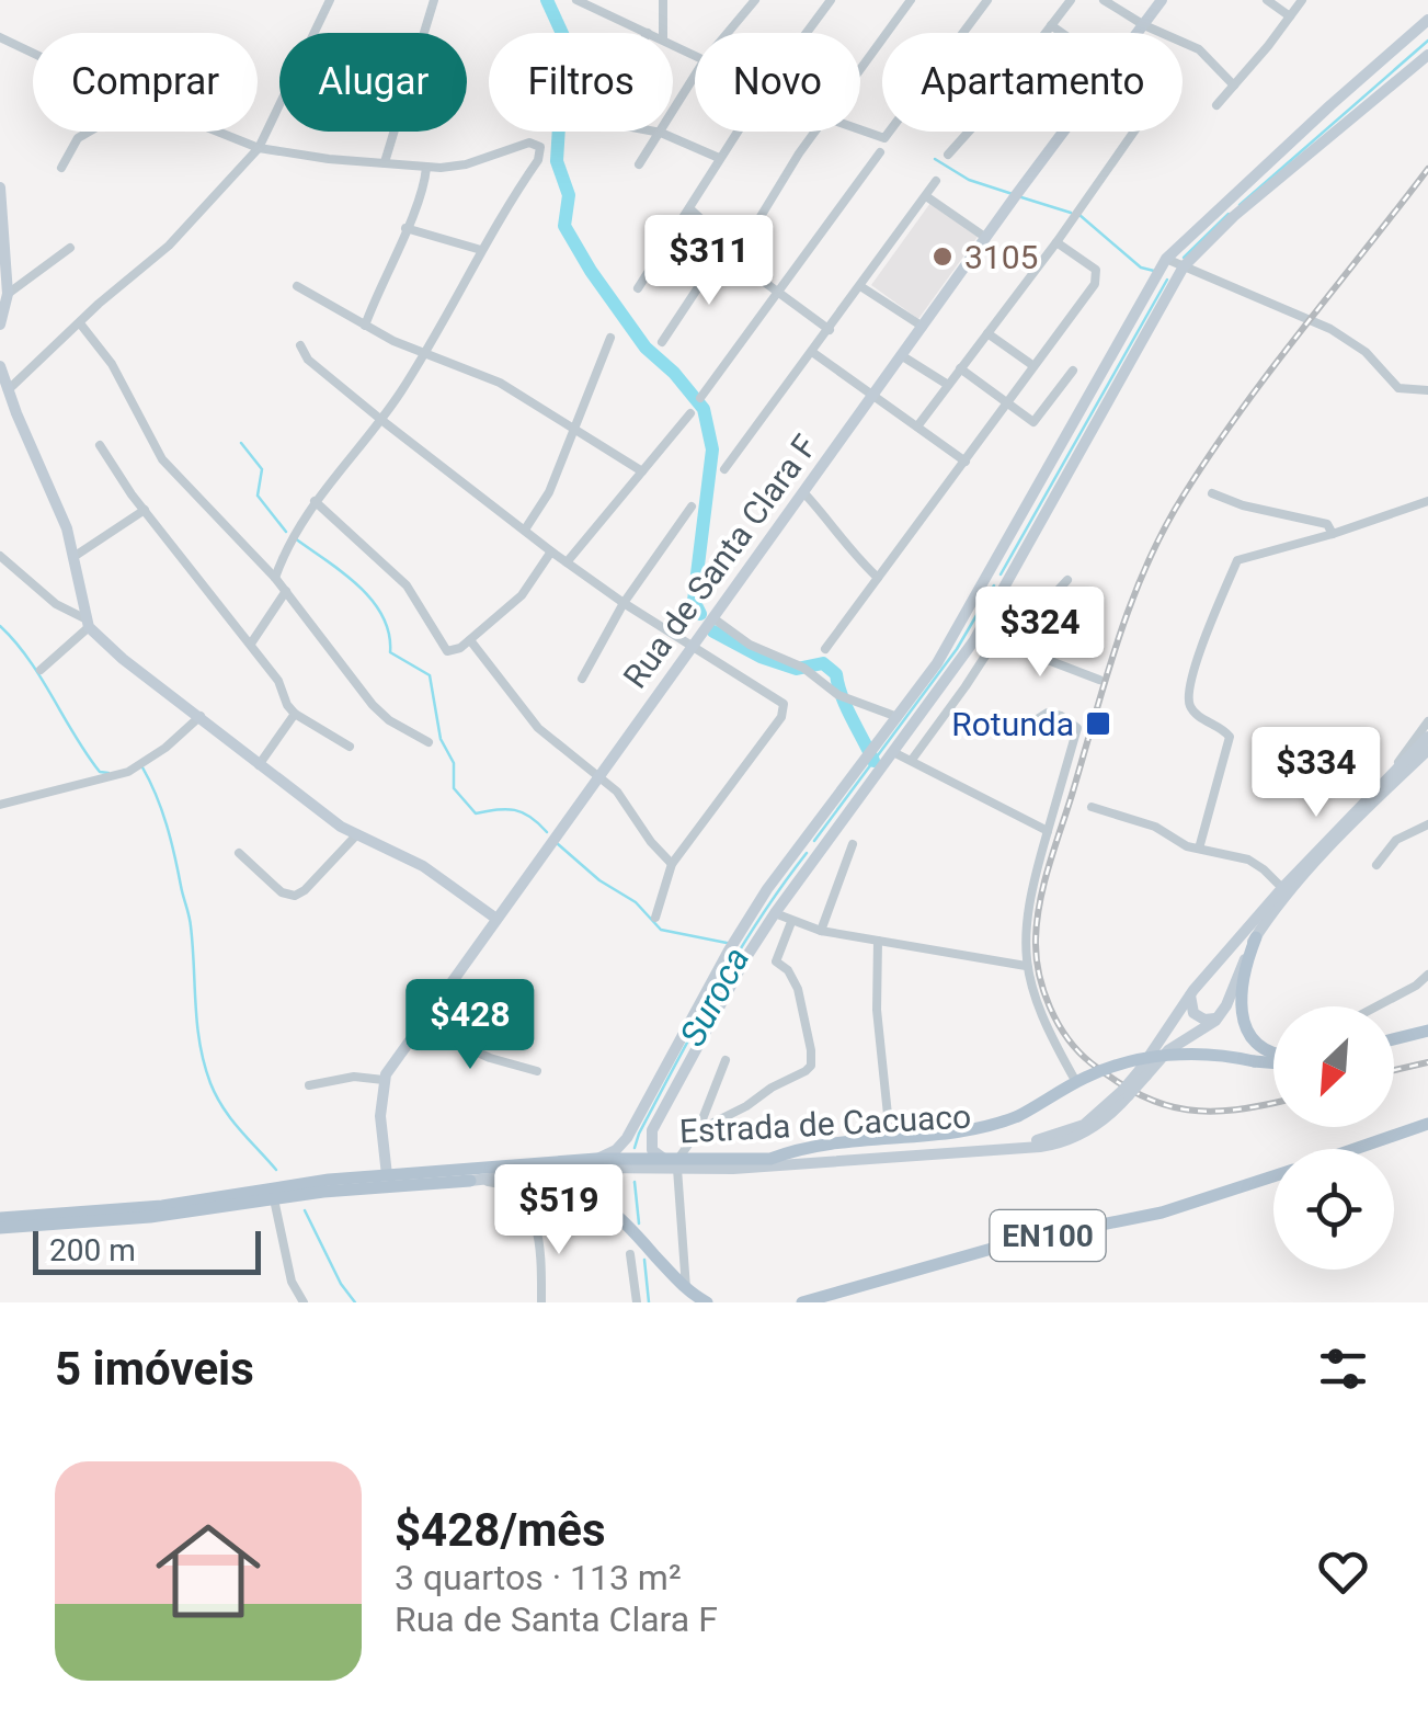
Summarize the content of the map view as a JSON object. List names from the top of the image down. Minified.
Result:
{"streets":{"main road":["Rua de Santa Clara F","Estrada de Cacuaco","EN100"]},"water":["Suroca"],"places":{"other":["3105"],"transit":["Rotunda"]},"scale_bar":"200 m","north":"bottom left","page":{"chip":["Comprar","Alugar","Filtros","Novo","Apartamento"],"price":["$311","$324","$334","$428","$519"],"scale":"200 m","heading":"5 imóveis","list":[{"name":"$428/mês","note":"3 quartos · 113 m² · Rua de Santa Clara F"}]}}
